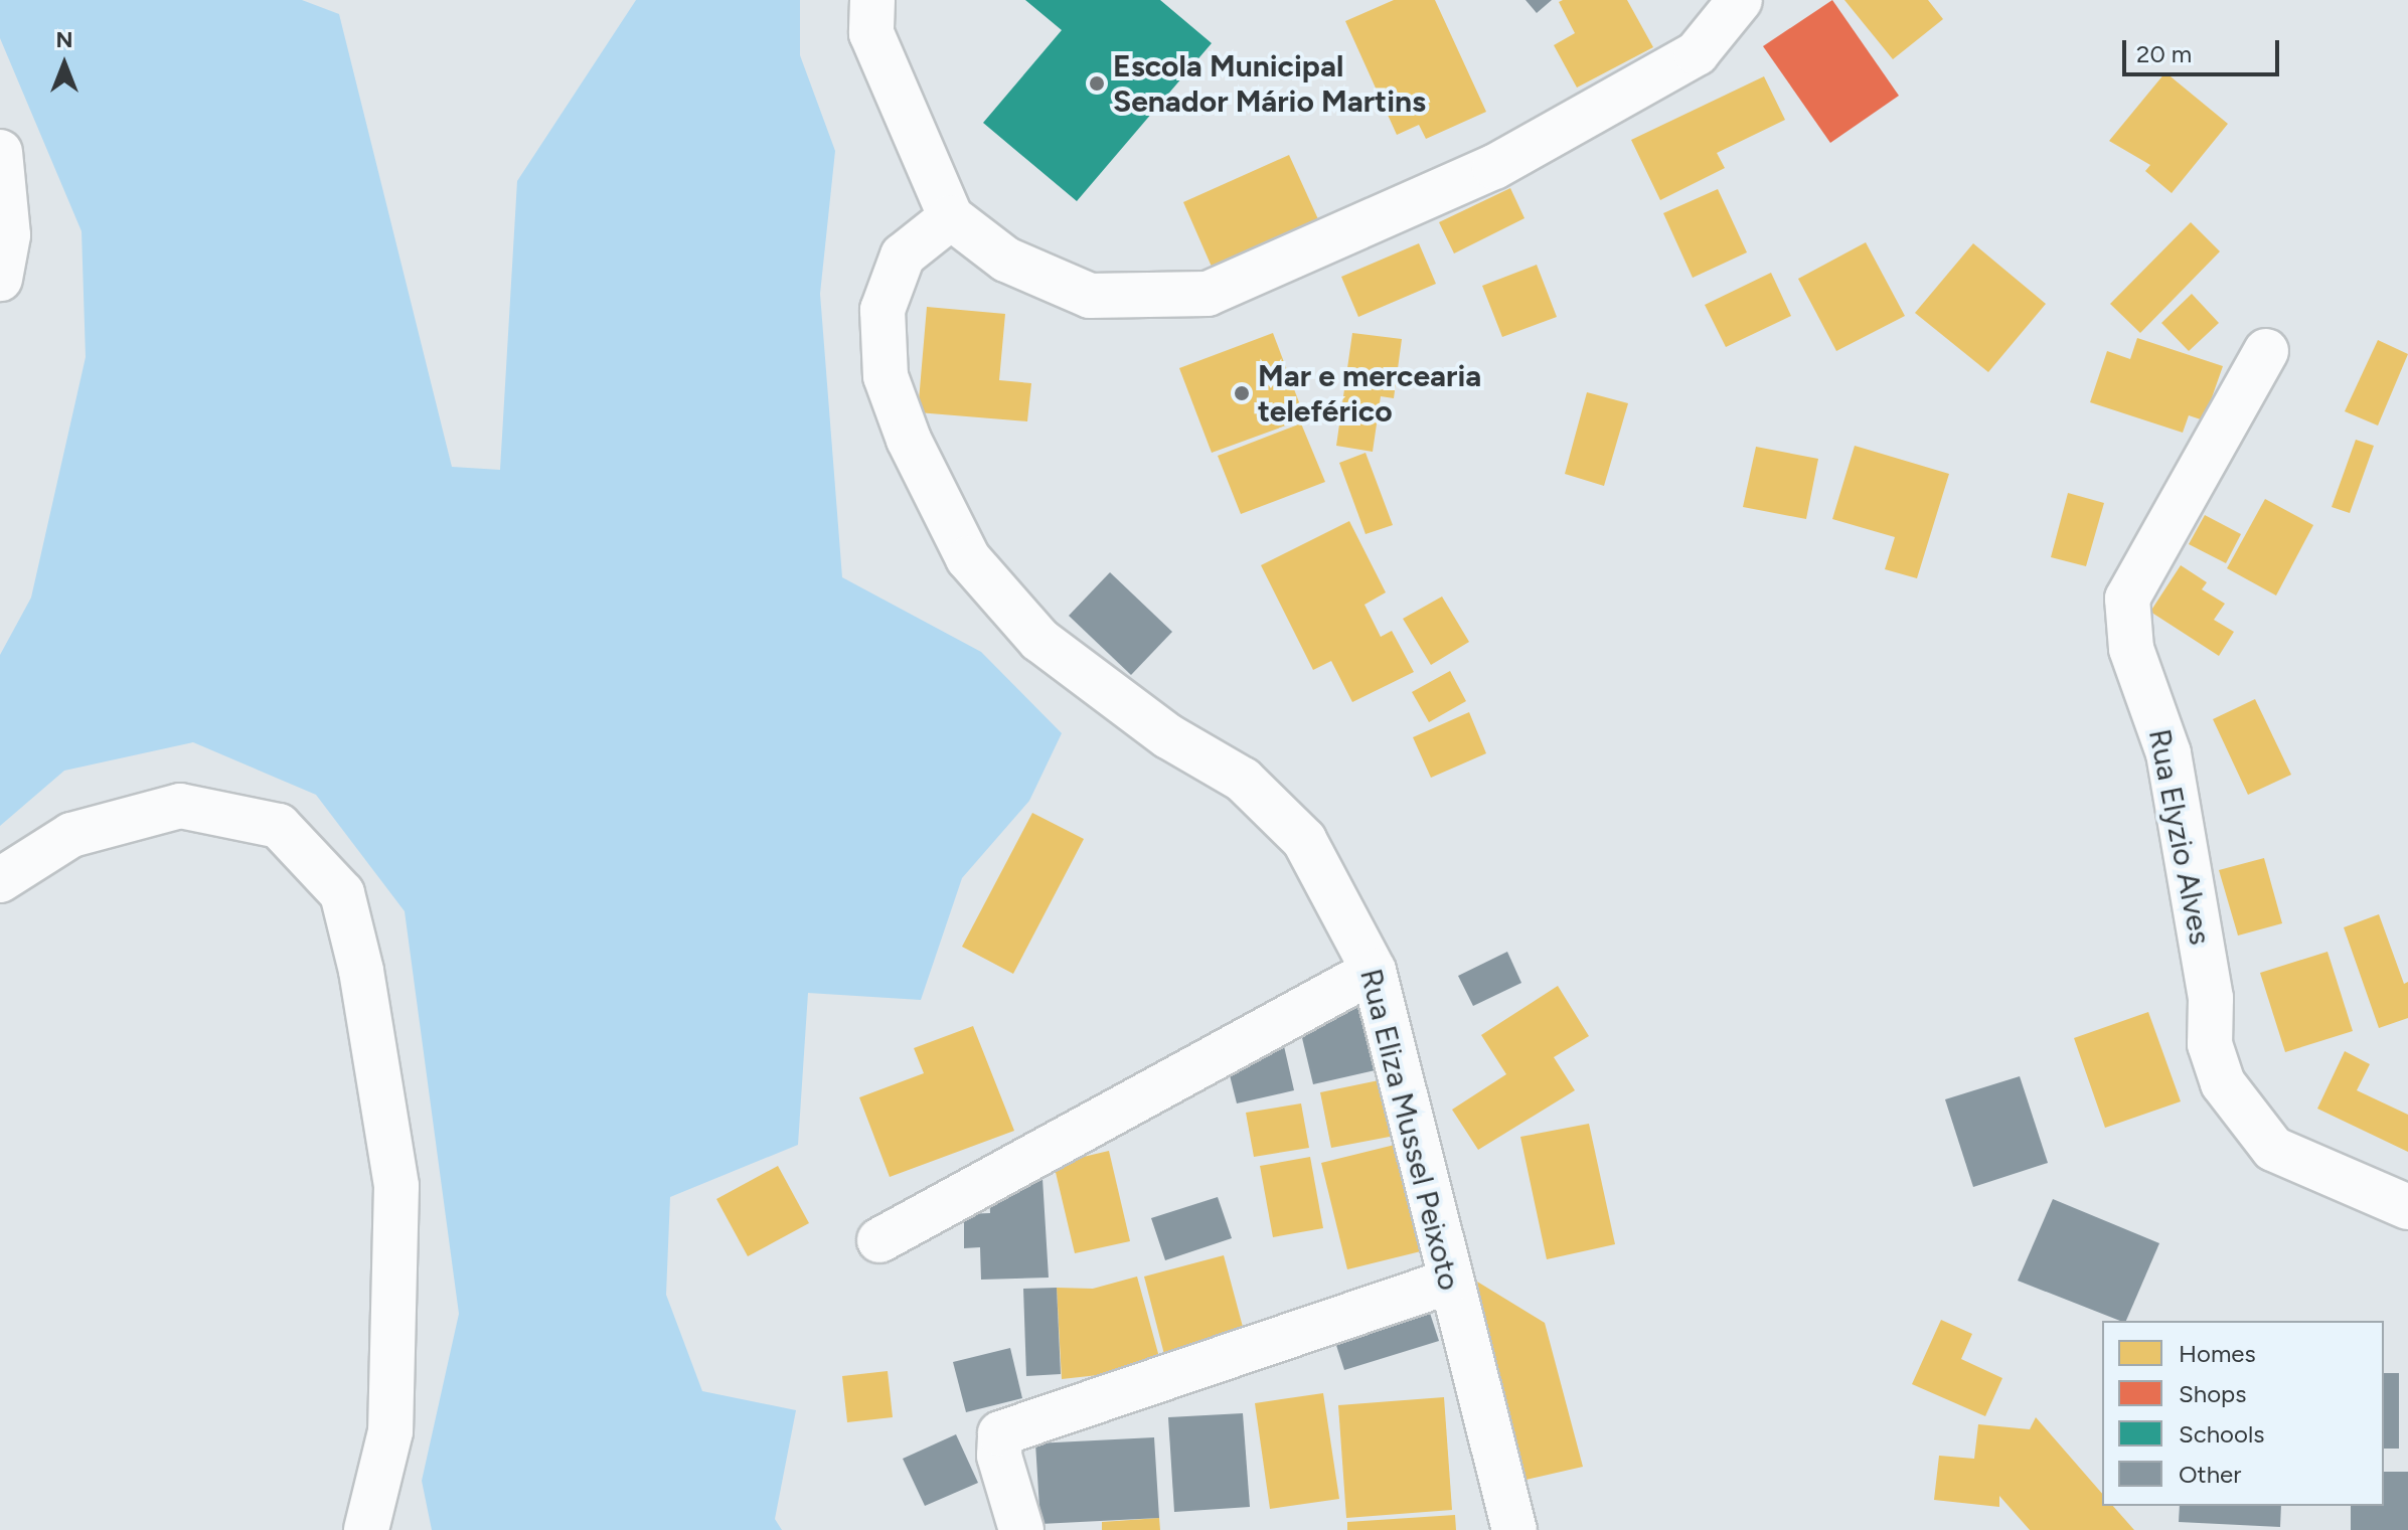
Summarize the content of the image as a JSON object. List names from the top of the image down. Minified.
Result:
{"streets":{"street":["Rua Elyzio Alves","Rua Eliza Mussel Peixoto"]},"places":["Escola Municipal Senador Mário Martins","Mar e mercearia teleférico"],"legend":["Homes","Shops","Schools","Other"],"scale_bar":"20 m","north":"top"}
